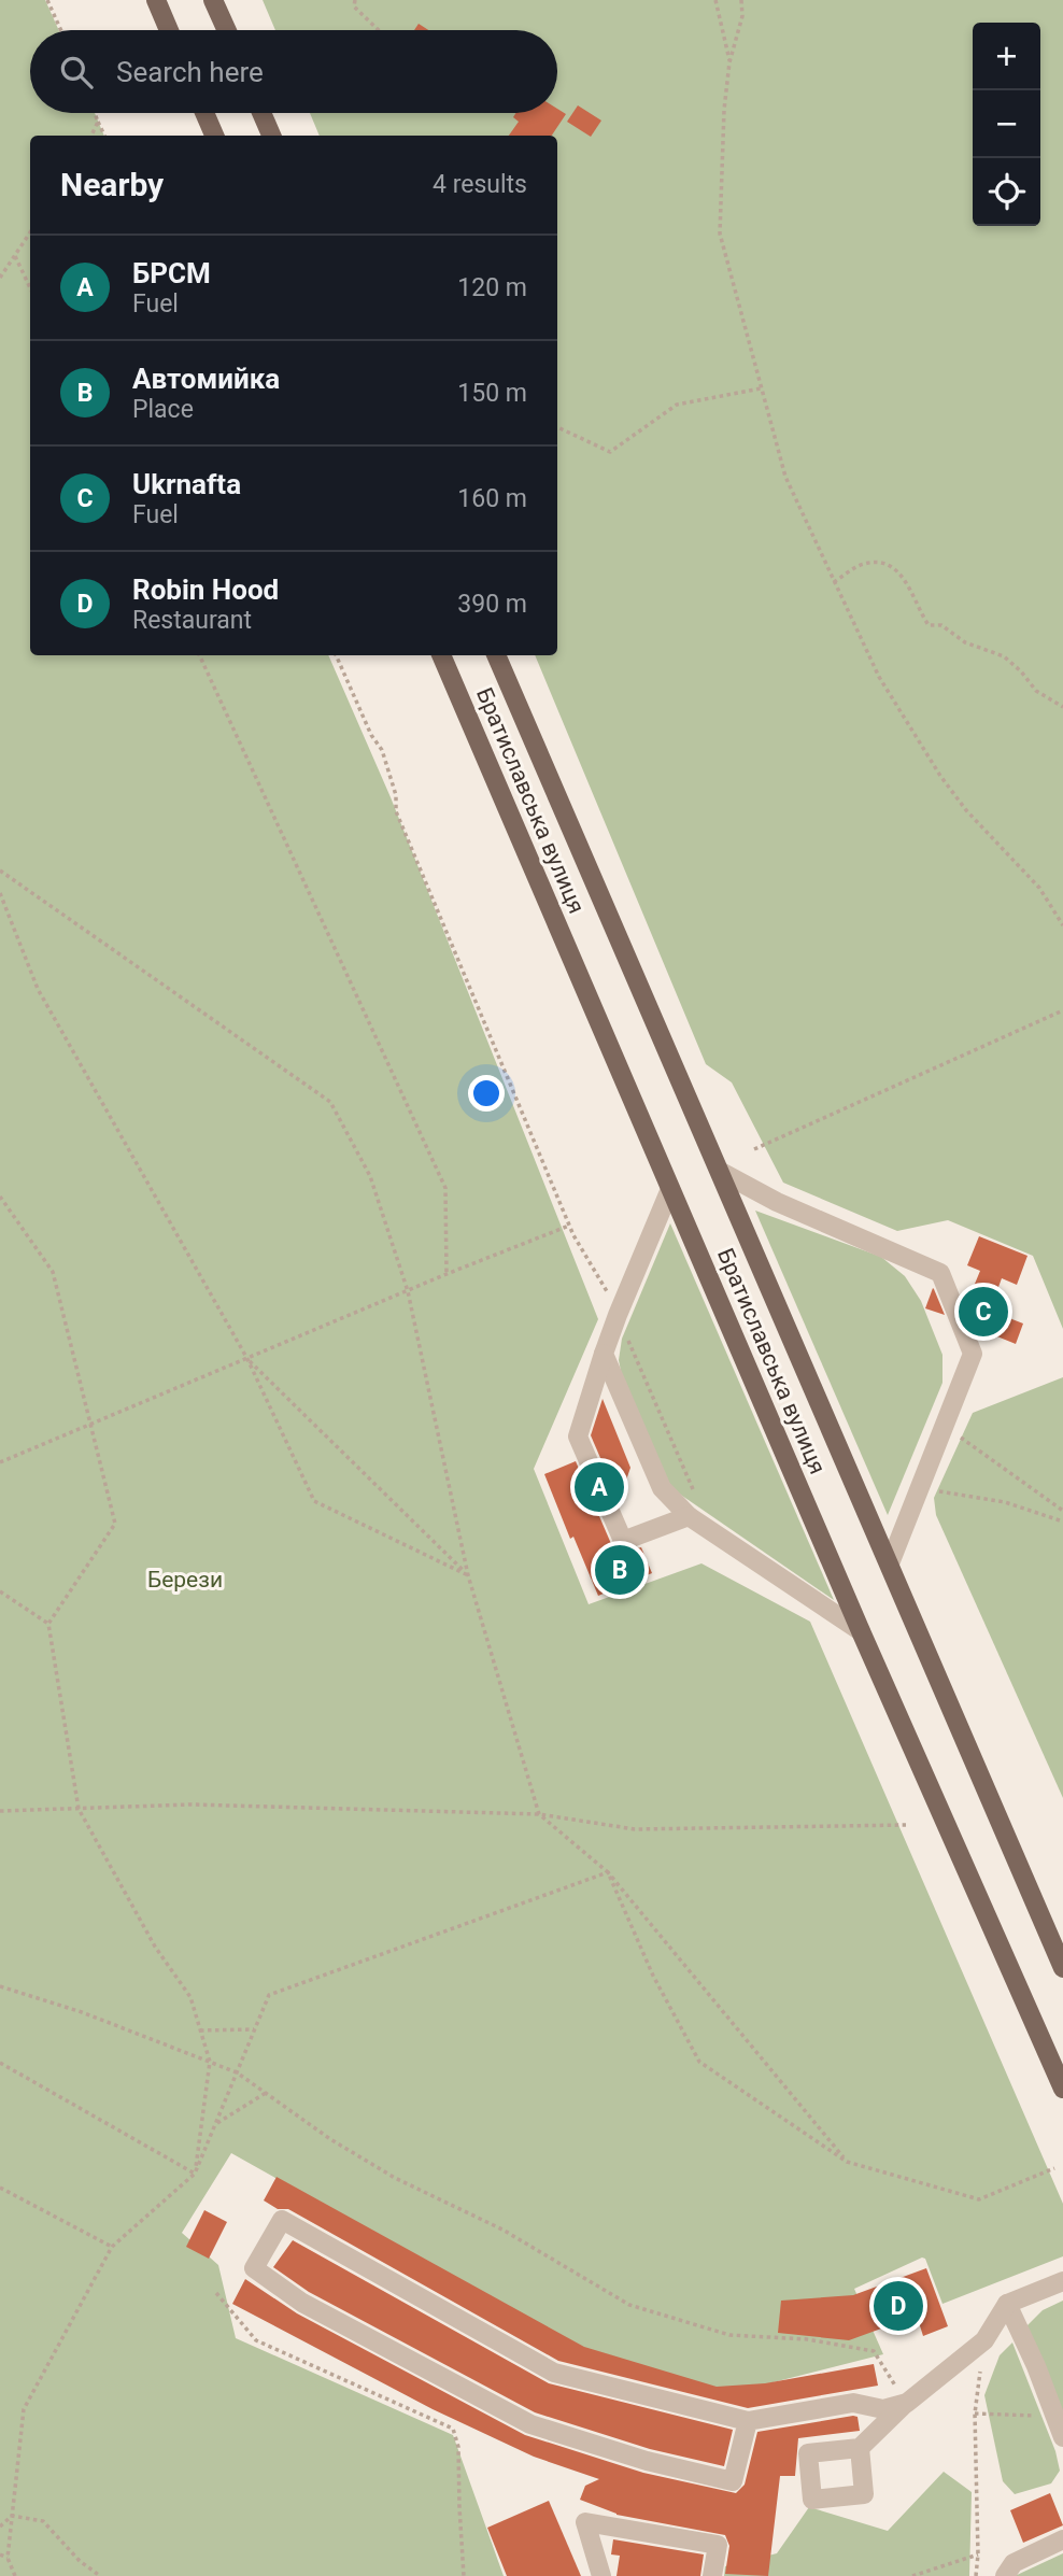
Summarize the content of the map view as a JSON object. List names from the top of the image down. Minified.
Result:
{"streets":{"main road":["Братиславська вулиця"]},"parks":["Берези"],"page":{"map_buttons":["+","−"],"search":"Search here","heading":["Nearby","4 results"],"list":[{"mark":"A","name":"БРСМ","note":"Fuel","value":"120 m"},{"mark":"B","name":"Автомийка","note":"Place","value":"150 m"},{"mark":"C","name":"Ukrnafta","note":"Fuel","value":"160 m"},{"mark":"D","name":"Robin Hood","note":"Restaurant","value":"390 m"}],"pins":["C","A","B","D"]}}
